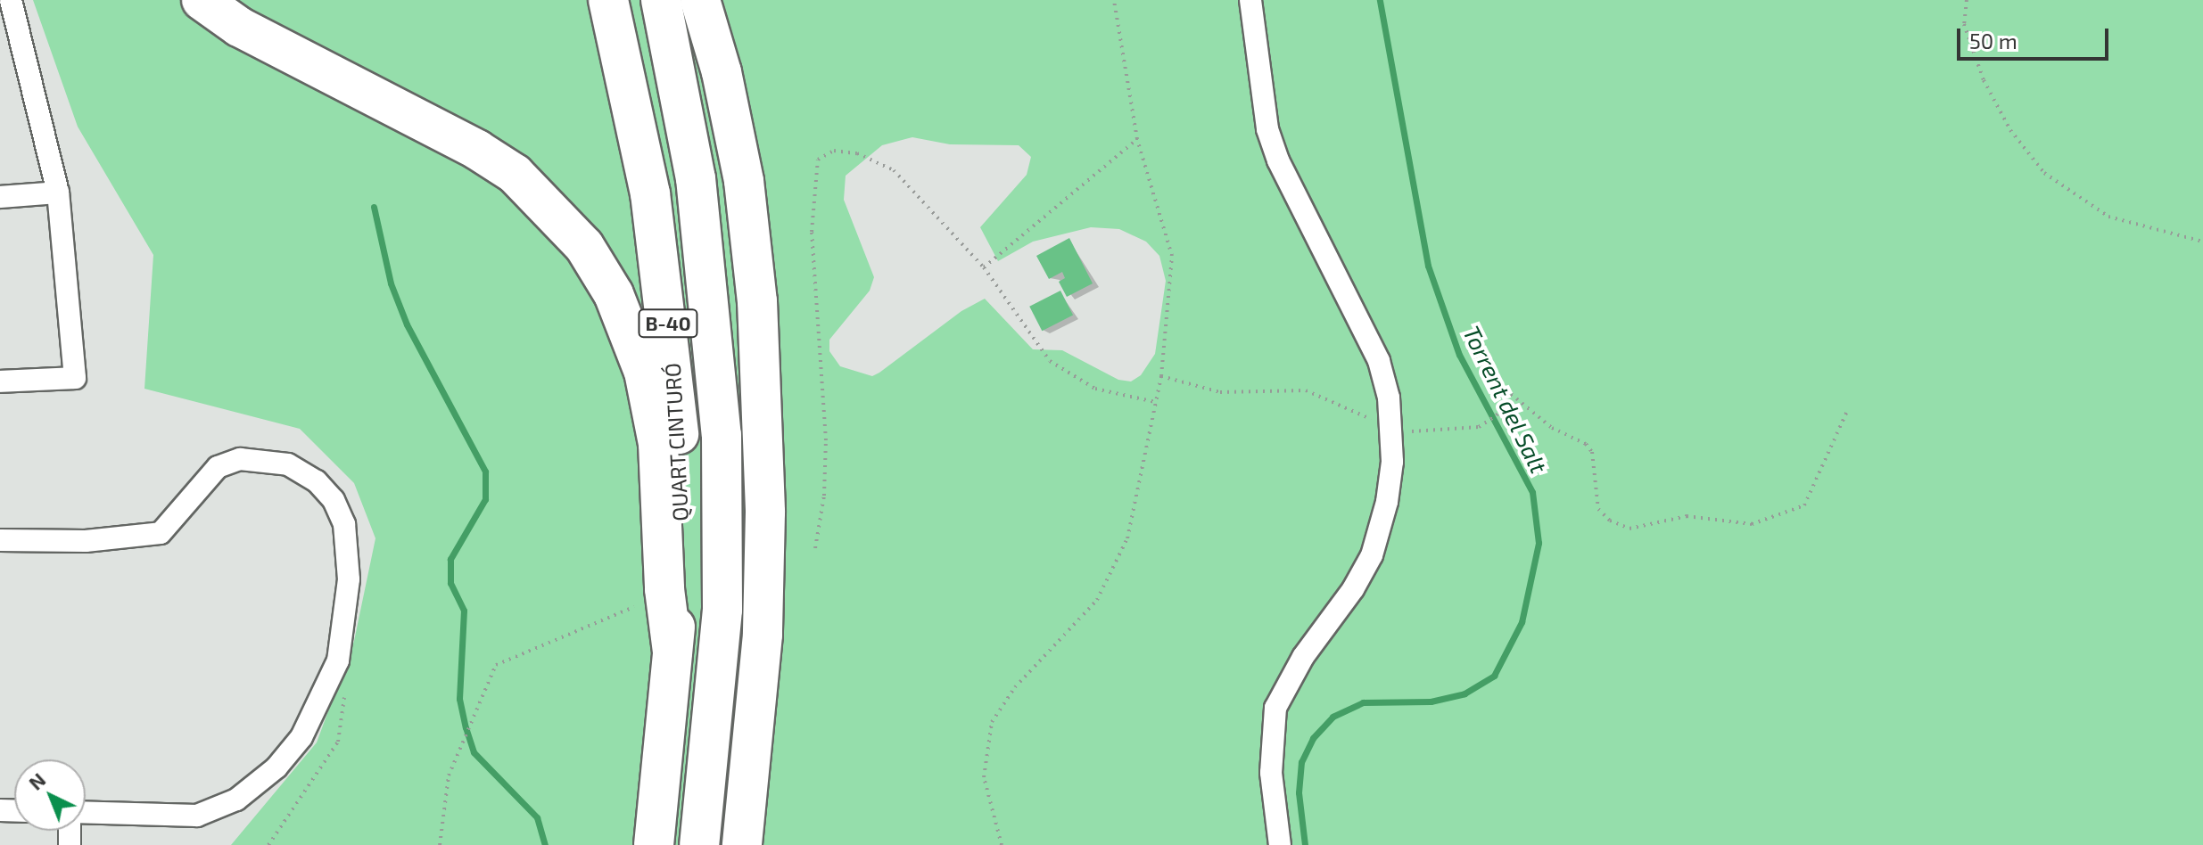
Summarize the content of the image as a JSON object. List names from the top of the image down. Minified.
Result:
{"streets":{"highway":["B-40","QUART CINTURÓ"]},"water":["Torrent del Salt"],"scale_bar":"50 m","north":"top left"}
